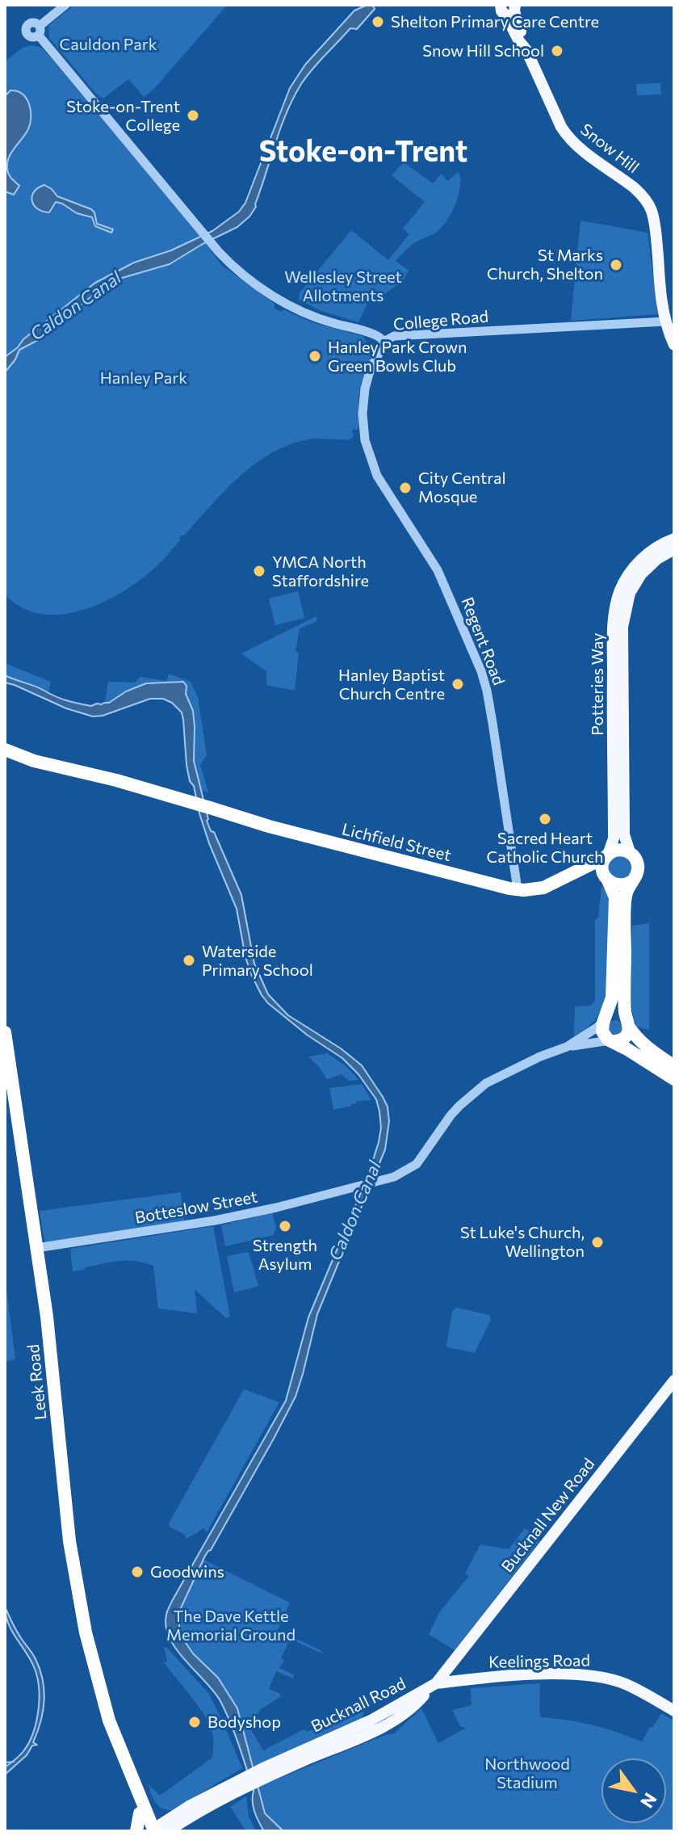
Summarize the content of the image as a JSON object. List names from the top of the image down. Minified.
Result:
{"streets":{"highway":["Lichfield Street","Leek Road"],"main road":["Snow Hill","Potteries Way","Bucknall New Road","Keelings Road","Bucknall Road"],"street":["College Road","Regent Road","Botteslow Street"]},"crossings":[["Snow Hill","College Road"],["College Road","Regent Road"],["Regent Road","Lichfield Street"],["Potteries Way","Lichfield Street"],["Botteslow Street","Leek Road"],["Leek Road","Bucknall Road"],["Bucknall New Road","Keelings Road"],["Bucknall New Road","Bucknall Road"],["Keelings Road","Bucknall Road"]],"districts":["Stoke-on-Trent"],"water":["Caldon Canal"],"parks":["Cauldon Park","Wellesley Street Allotments","Hanley Park","The Dave Kettle Memorial Ground","Northwood Stadium"],"places":["Shelton Primary Care Centre","Snow Hill School","Stoke-on-Trent College","St Marks Church, Shelton","Hanley Park Crown Green Bowls Club","City Central Mosque","YMCA North Staffordshire","Hanley Baptist Church Centre","Sacred Heart Catholic Church","Waterside Primary School","Strength Asylum","St Luke's Church, Wellington","Goodwins","Bodyshop"],"north":"bottom right"}
